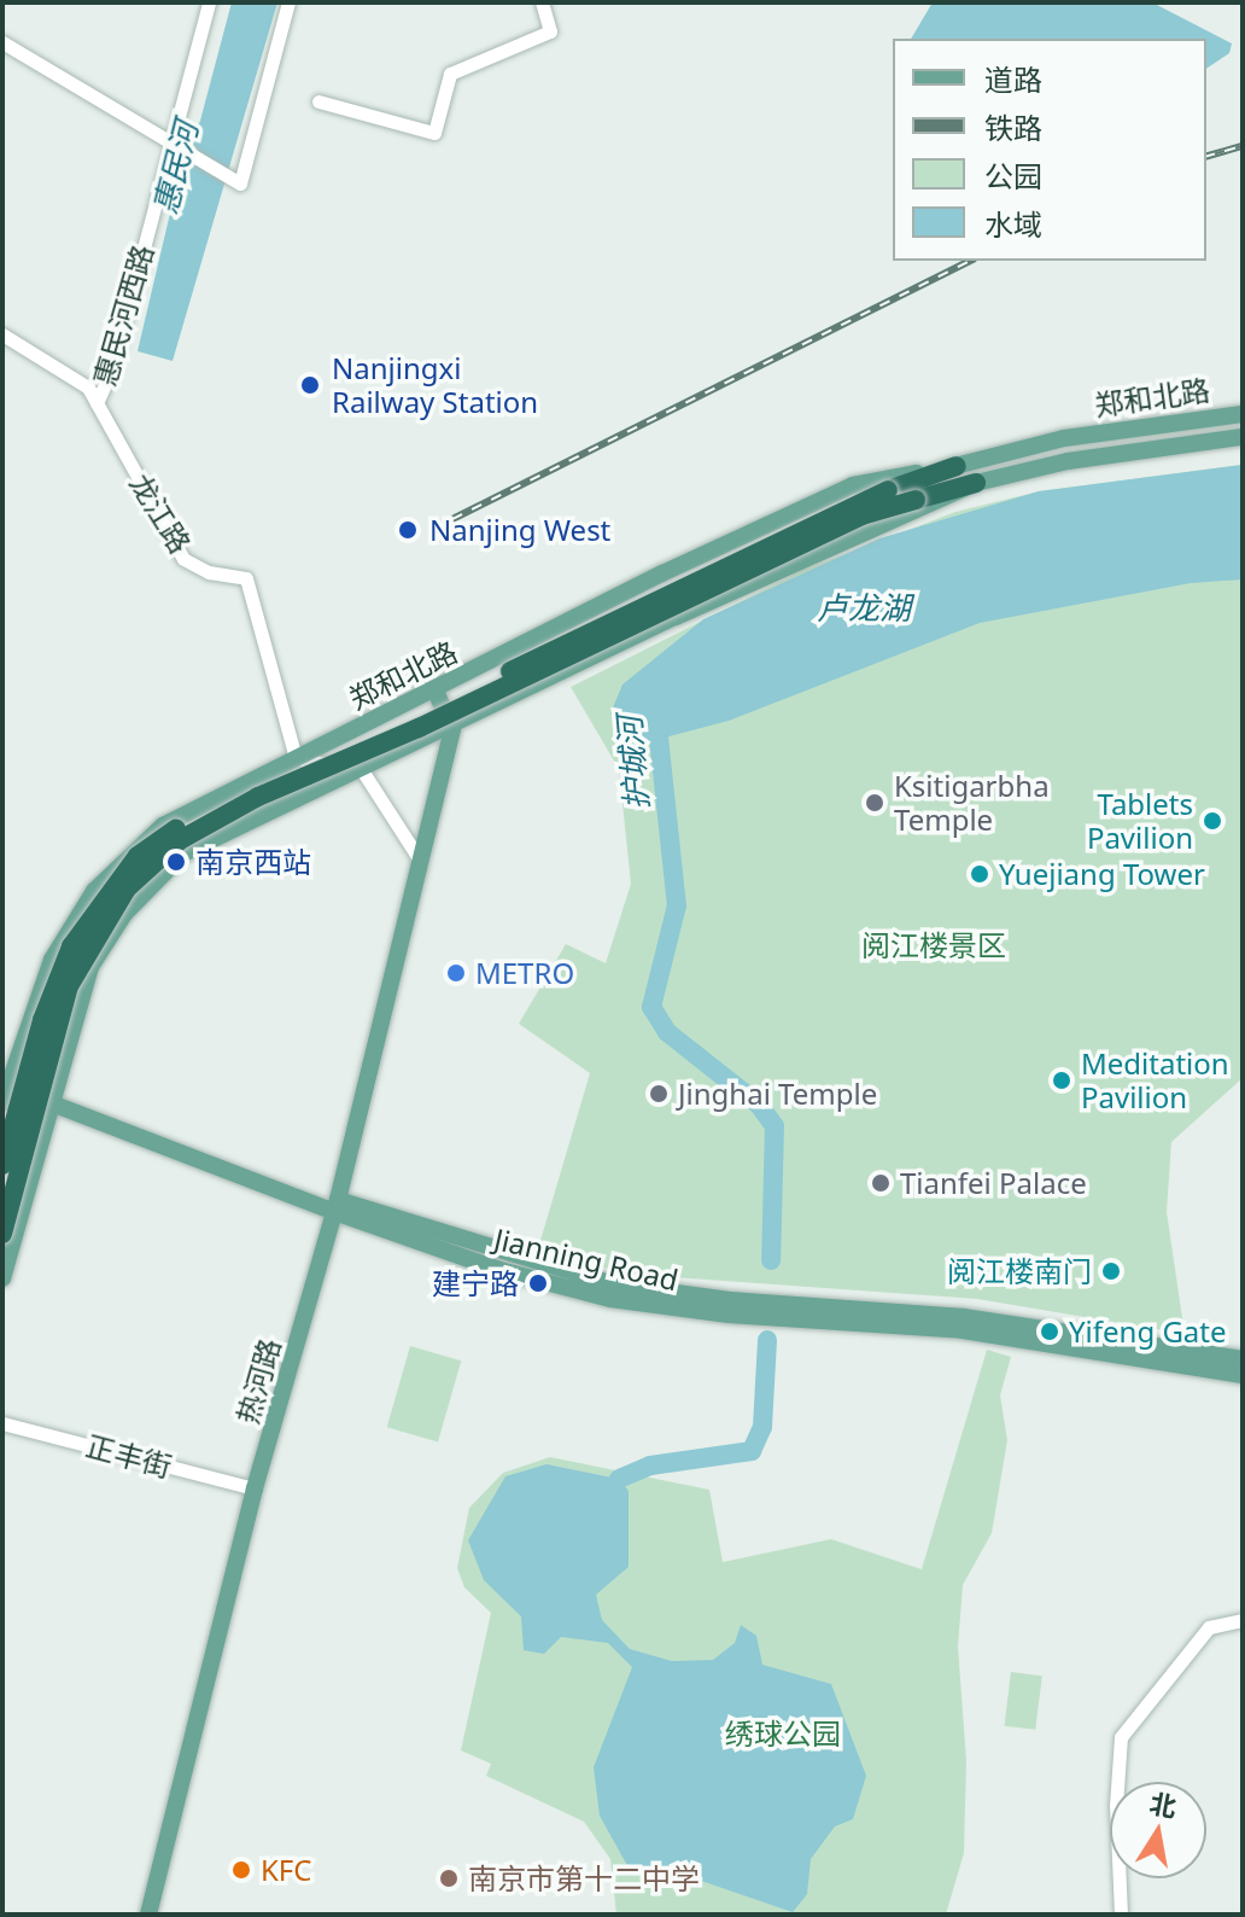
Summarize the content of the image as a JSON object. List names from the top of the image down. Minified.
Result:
{"streets":{"highway":["郑和北路"],"main road":["Jianning Road","热河路"],"street":["惠民河西路","龙江路","正丰街"]},"crossings":[["惠民河西路","龙江路"],["郑和北路","龙江路"],["郑和北路","Jianning Road"],["郑和北路","热河路"],["Jianning Road","热河路"],["热河路","正丰街"]],"water":["惠民河","卢龙湖","护城河"],"parks":["阅江楼景区","绣球公园"],"places":["Nanjingxi Railway Station","Nanjing West","Ksitigarbha Temple","Tablets Pavilion","南京西站","Yuejiang Tower","METRO","Meditation Pavilion","Jinghai Temple","Tianfei Palace","阅江楼南门","建宁路","Yifeng Gate","KFC","南京市第十二中学"],"legend":["道路","铁路","公园","水域"],"north":"top"}
